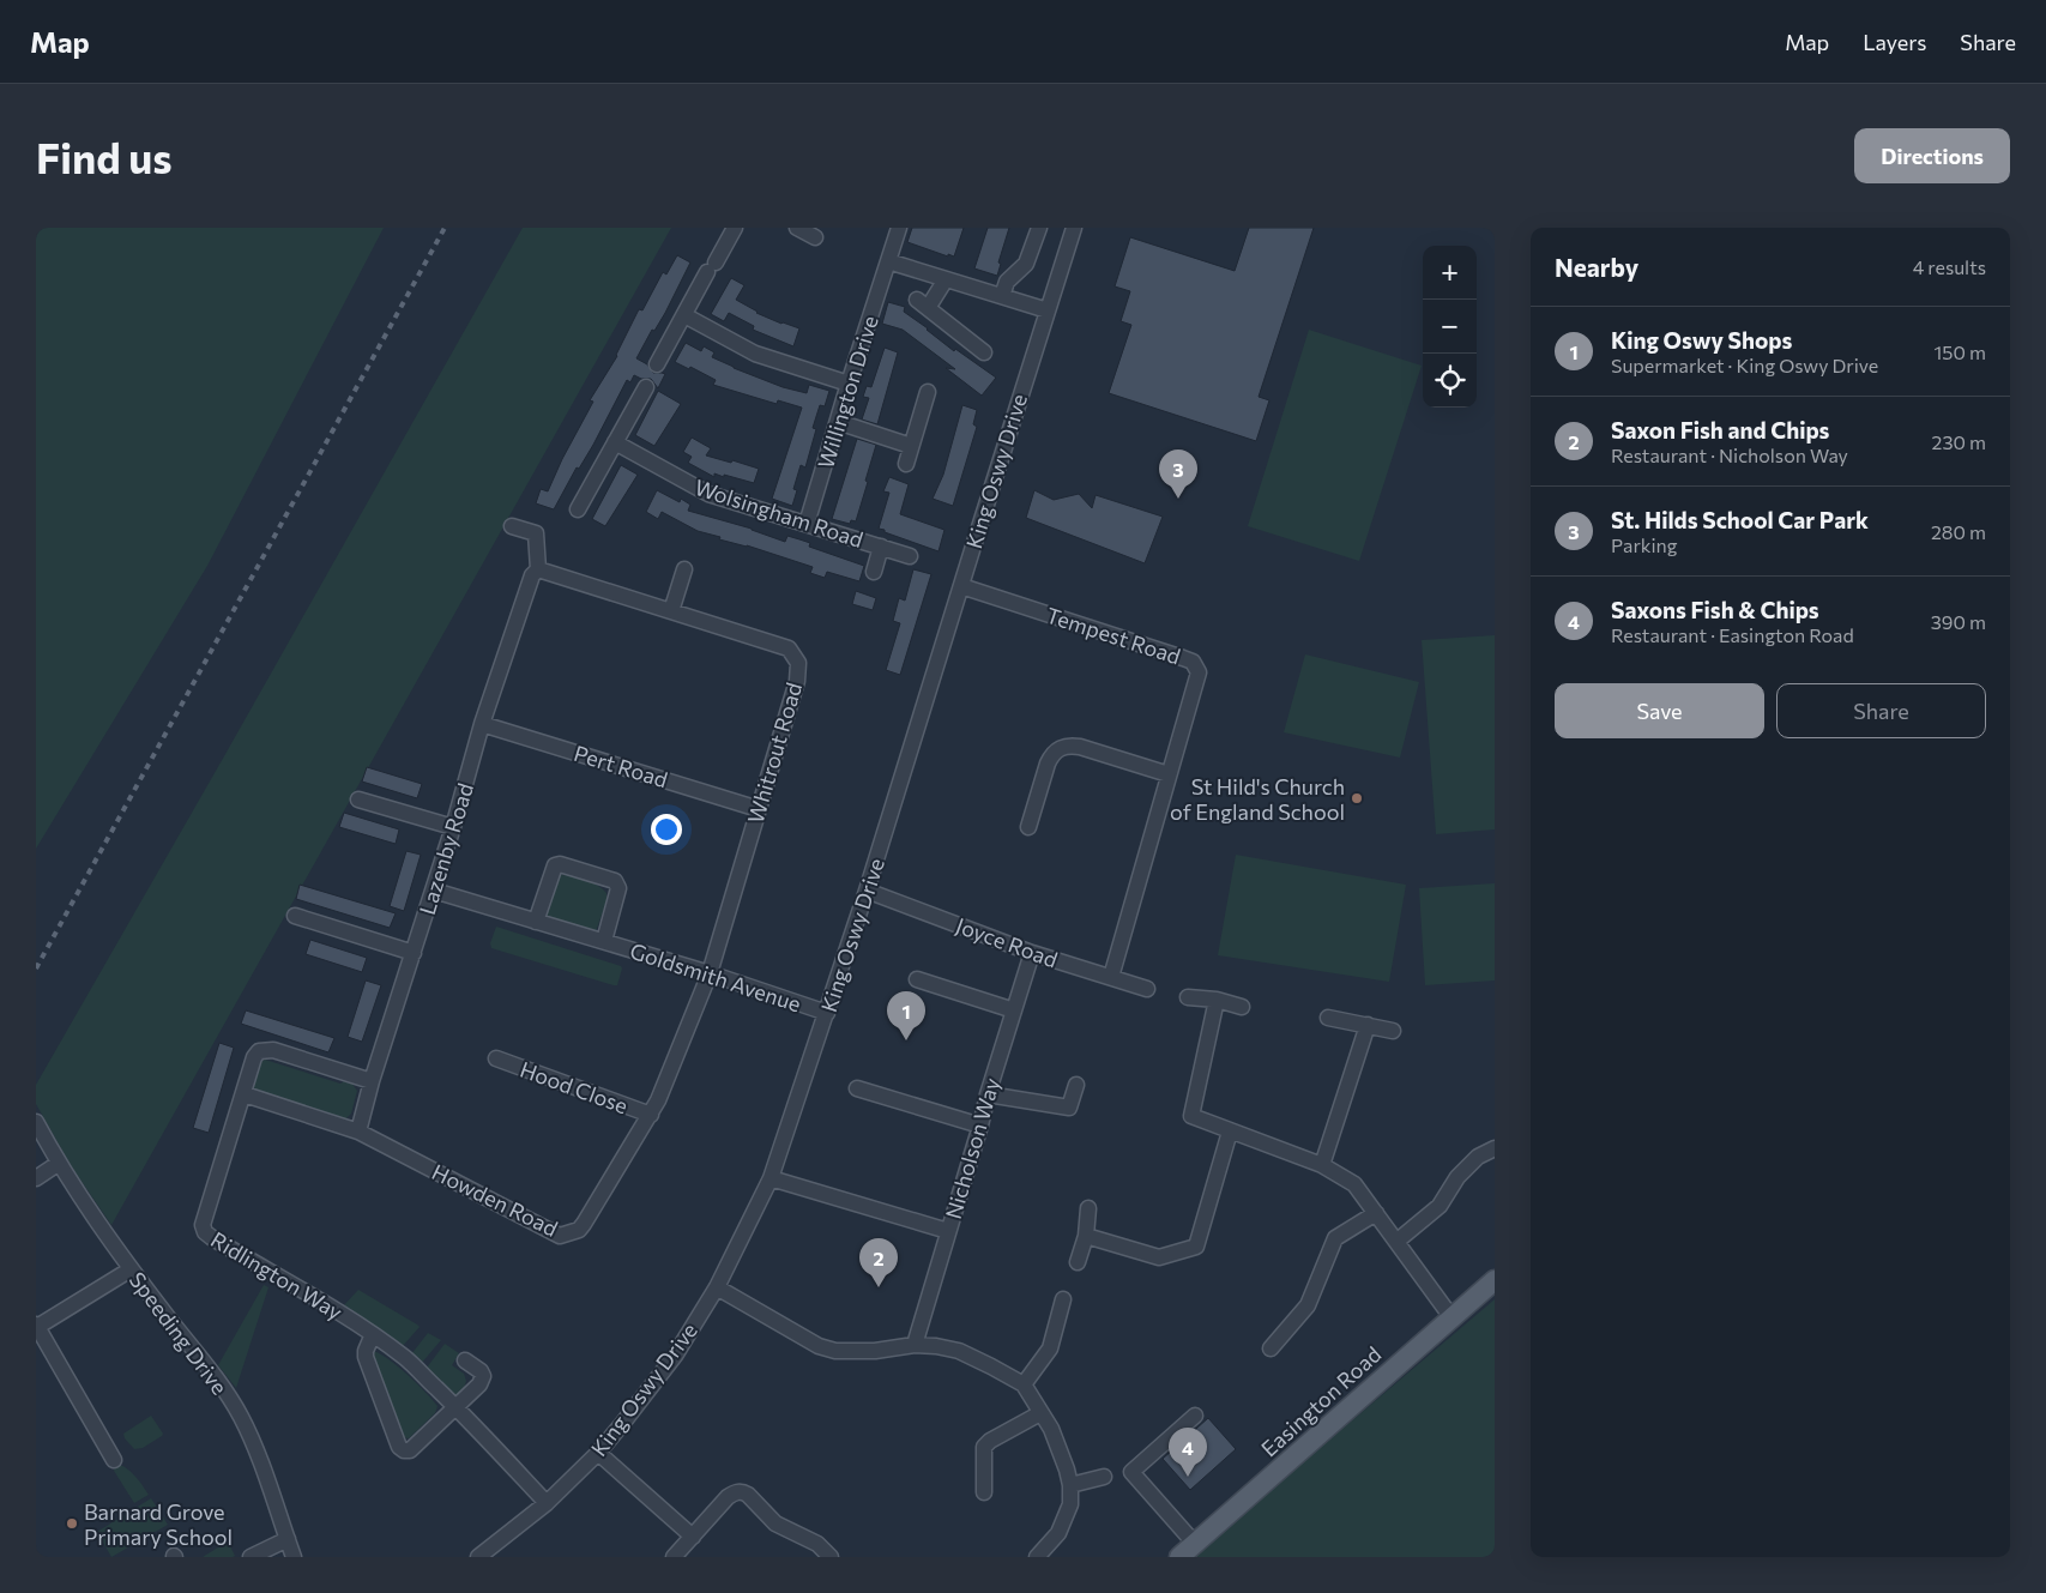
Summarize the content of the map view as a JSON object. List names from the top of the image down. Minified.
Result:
{"streets":{"main road":["Easington Road"],"street":["Willington Drive","King Oswy Drive","Wolsingham Road","Tempest Road","Whitrout Road","Pert Road","Lazenby Road","Joyce Road","Goldsmith Avenue","Hood Close","Nicholson Way","Howden Road","Ridlington Way","Speeding Drive"]},"crossings":[["Willington Drive","Wolsingham Road"],["King Oswy Drive","Tempest Road"],["King Oswy Drive","Joyce Road"],["King Oswy Drive","Goldsmith Avenue"],["King Oswy Drive","Ridlington Way"],["Tempest Road","Joyce Road"],["Whitrout Road","Pert Road"],["Whitrout Road","Lazenby Road"],["Whitrout Road","Goldsmith Avenue"],["Whitrout Road","Howden Road"],["Pert Road","Lazenby Road"],["Lazenby Road","Goldsmith Avenue"],["Lazenby Road","Howden Road"],["Lazenby Road","Ridlington Way"],["Joyce Road","Nicholson Way"],["Goldsmith Avenue","Howden Road"],["Hood Close","Howden Road"],["Howden Road","Ridlington Way"]],"places":["St Hild's Church of England School","Barnard Grove Primary School"],"page":{"header":"Map","nav":["Map","Layers","Share"],"buttons":["Directions",["Save","Share"]],"title":"Find us","heading":["Nearby","4 results"],"map_buttons":["+","−"],"list":[{"mark":"1","name":"King Oswy Shops","note":"Supermarket · King Oswy Drive","value":"150 m"},{"mark":"2","name":"Saxon Fish and Chips","note":"Restaurant · Nicholson Way","value":"230 m"},{"mark":"3","name":"St. Hilds School Car Park","note":"Parking","value":"280 m"},{"mark":"4","name":"Saxons Fish & Chips","note":"Restaurant · Easington Road","value":"390 m"}],"pins":["3","1","2","4"]}}
